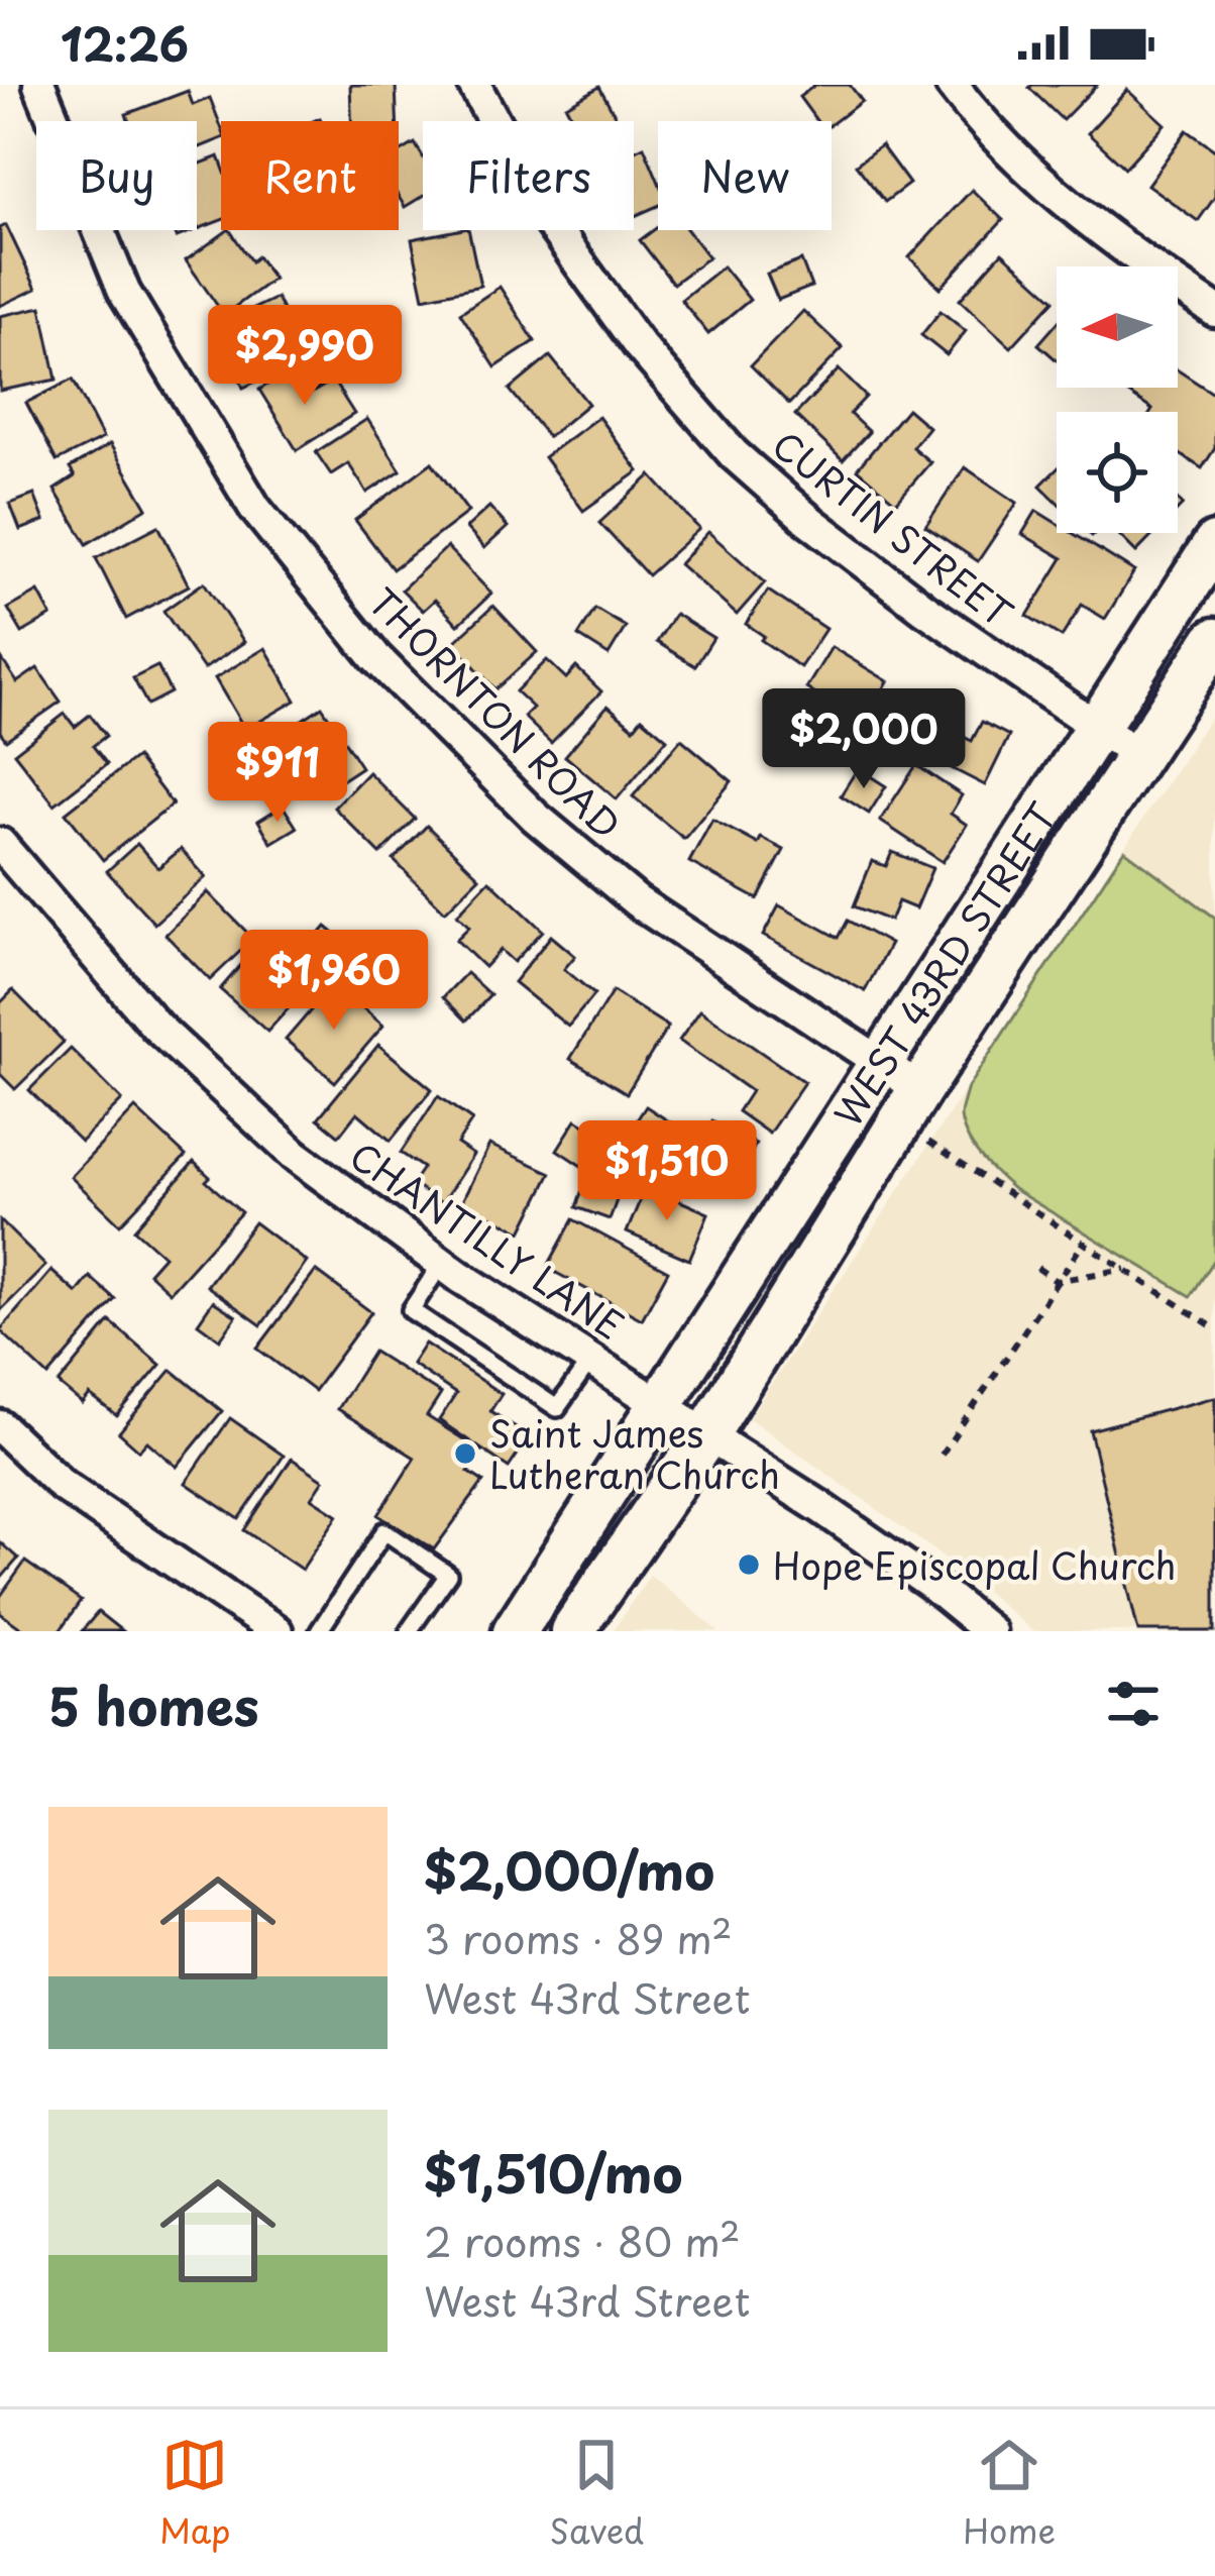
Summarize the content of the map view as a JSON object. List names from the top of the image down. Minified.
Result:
{"streets":{"main road":["WEST 43RD STREET"],"street":["CURTIN STREET","THORNTON ROAD","CHANTILLY LANE"]},"crossings":[["CURTIN STREET","WEST 43RD STREET"],["THORNTON ROAD","WEST 43RD STREET"],["WEST 43RD STREET","CHANTILLY LANE"]],"places":["Saint James Lutheran Church","Hope Episcopal Church"],"north":"left","page":{"status":"12:26","chip":["Buy","Rent","Filters","New"],"price":["$2,990","$2,000","$911","$1,960","$1,510"],"heading":"5 homes","list":[{"name":"$2,000/mo","note":"3 rooms · 89 m² · West 43rd Street"},{"name":"$1,510/mo","note":"2 rooms · 80 m² · West 43rd Street"}],"tabs":["Map","Saved","Home"]}}
